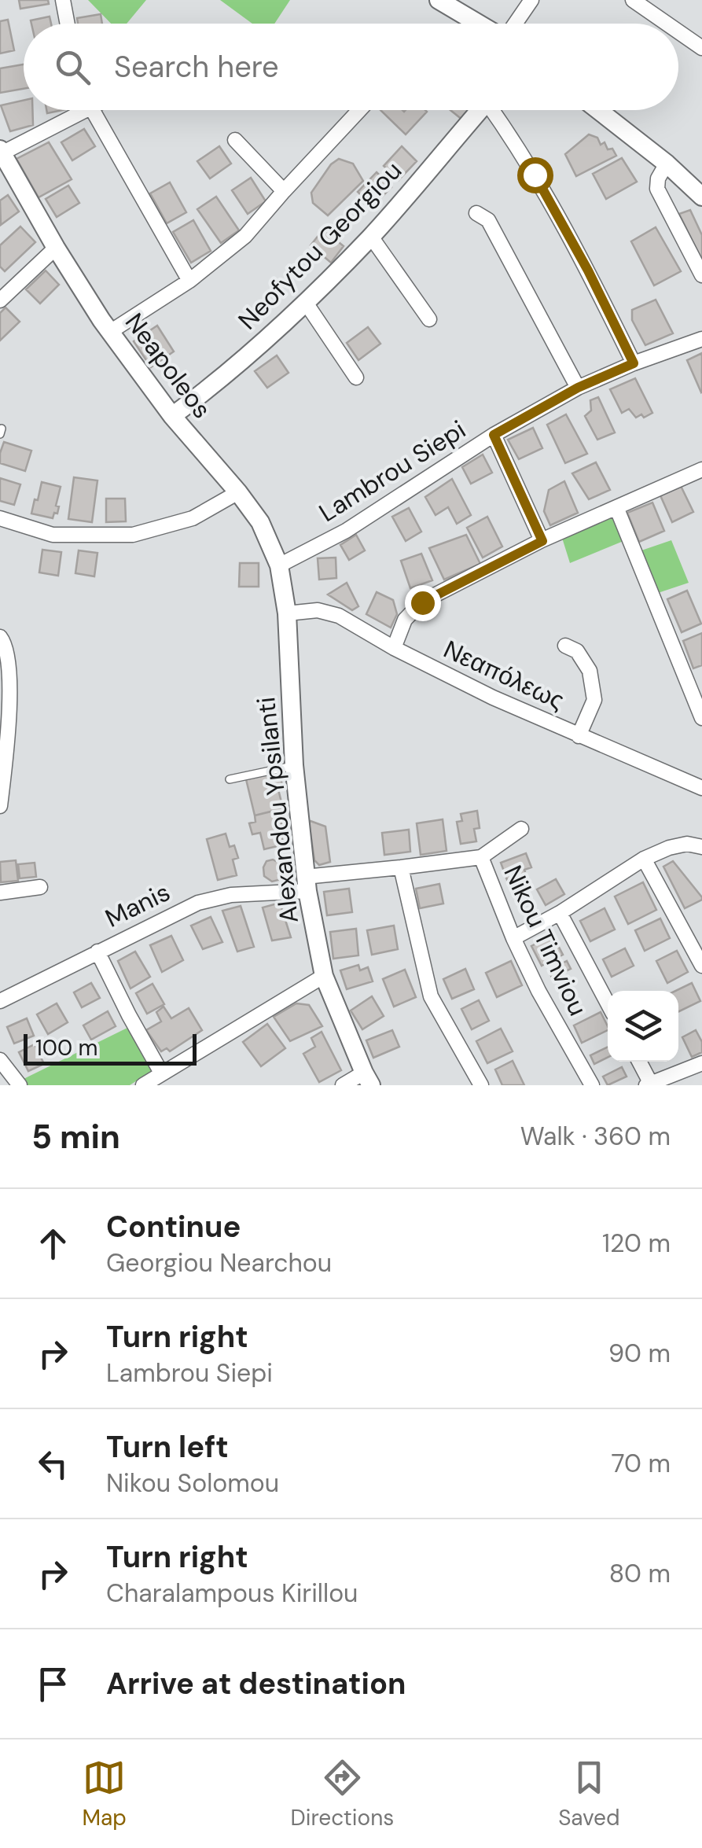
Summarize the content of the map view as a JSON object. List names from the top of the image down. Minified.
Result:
{"streets":{"main road":["Neofytou Georgiou","Neapoleos","Alexandou Ypsilanti"],"street":["Lambrou Siepi","Νεαπόλεως","Manis","Nikou Timviou"]},"crossings":[["Neofytou Georgiou","Neapoleos"],["Neapoleos","Lambrou Siepi"],["Neapoleos","Νεαπόλεως"],["Neapoleos","Alexandou Ypsilanti"],["Νεαπόλεως","Alexandou Ypsilanti"],["Alexandou Ypsilanti","Manis"],["Manis","Nikou Timviou"]],"scale_bar":"100 m","page":{"search":"Search here","scale":"100 m","heading":["5 min","Walk · 360 m"],"list":[["Continue","Georgiou Nearchou","120 m"],["Turn right","Lambrou Siepi","90 m"],["Turn left","Nikou Solomou","70 m"],["Turn right","Charalampous Kirillou","80 m"],"Arrive at destination"],"nav":["Map","Directions","Saved"]}}
